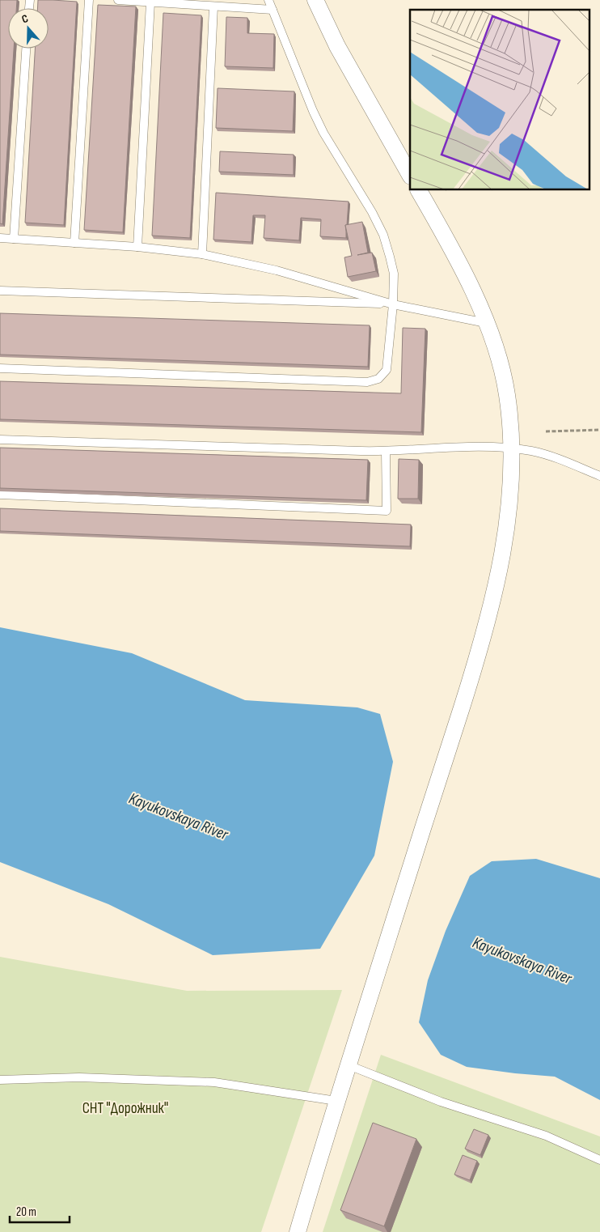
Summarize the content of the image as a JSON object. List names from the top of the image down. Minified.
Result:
{"water":["Kayukovskaya River"],"parks":["СНТ \"Дорожник\""],"scale_bar":"20 m","north":"top"}
